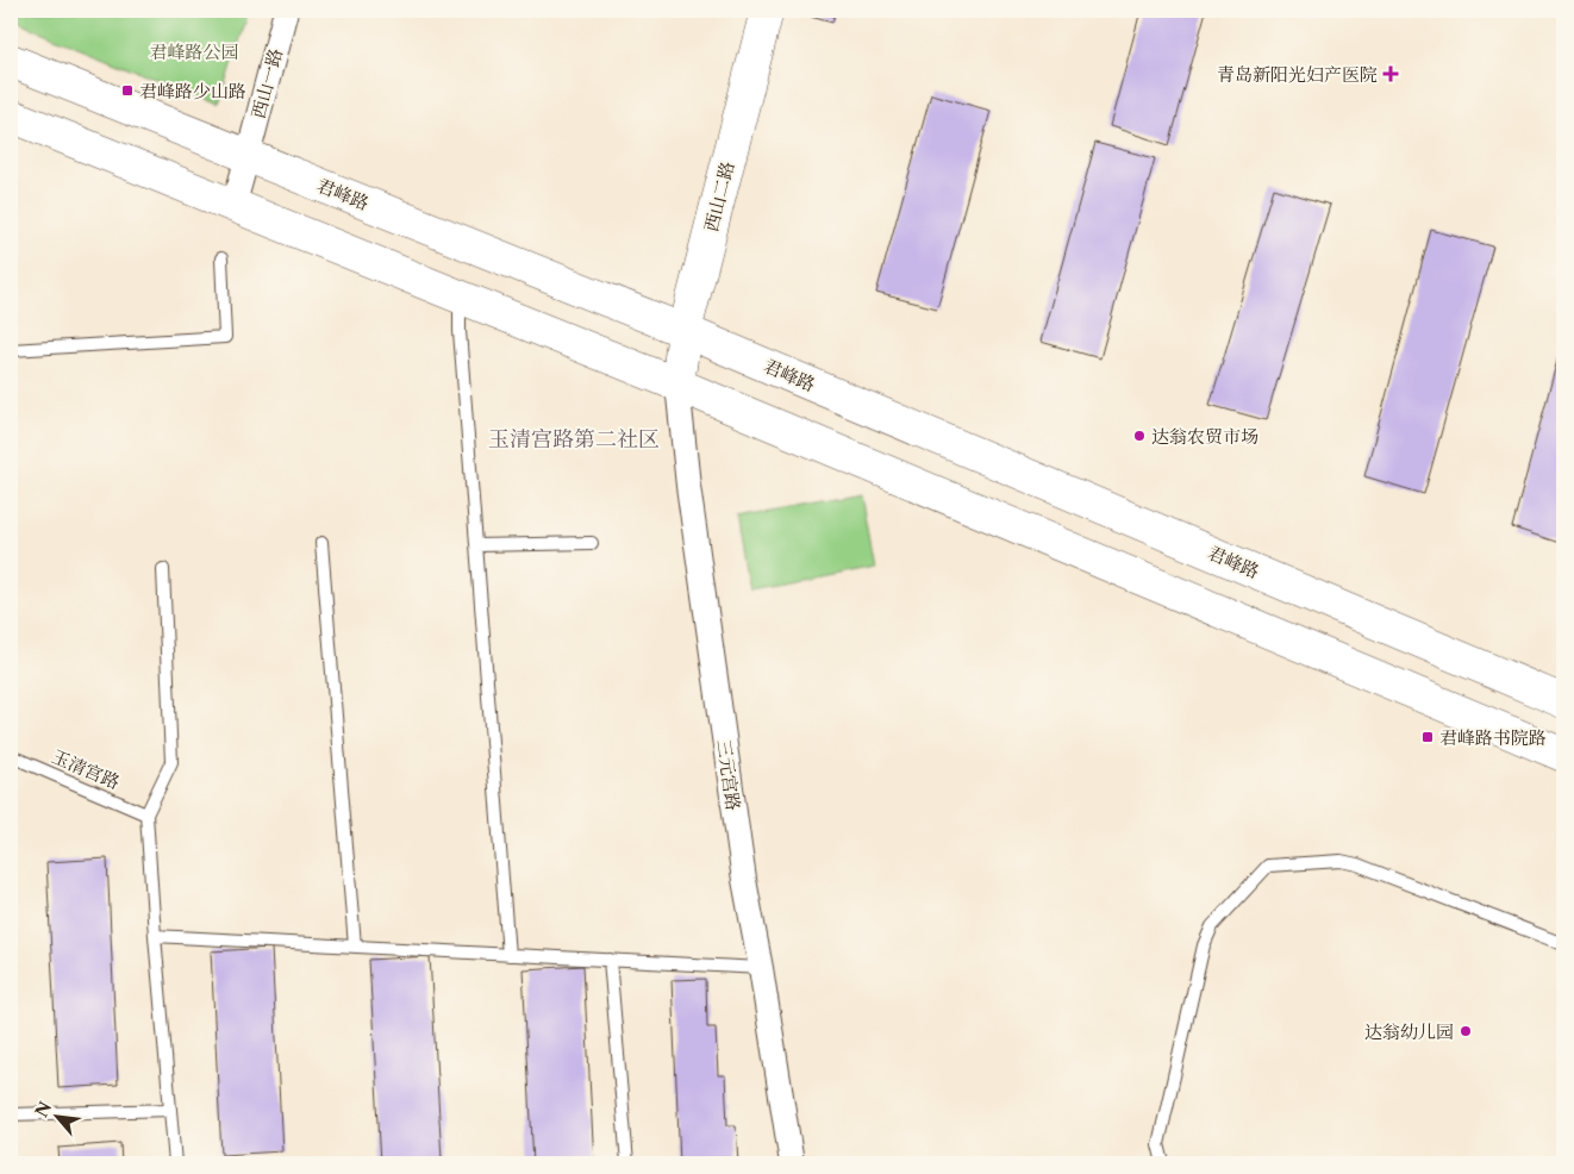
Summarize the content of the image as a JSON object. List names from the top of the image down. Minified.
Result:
{"streets":{"main road":["君峰路","西山二路"],"street":["西山一路","三元宫路"],"lane":["玉清宫路"]},"crossings":[["西山一路","君峰路"],["君峰路","西山二路"],["西山二路","三元宫路"]],"districts":["玉清宫路第二社区"],"parks":["君峰路公园"],"places":{"health":["青岛新阳光妇产医院"],"transit":["君峰路少山路","君峰路书院路"],"other":["达翁农贸市场","达翁幼儿园"]},"north":"top left"}
